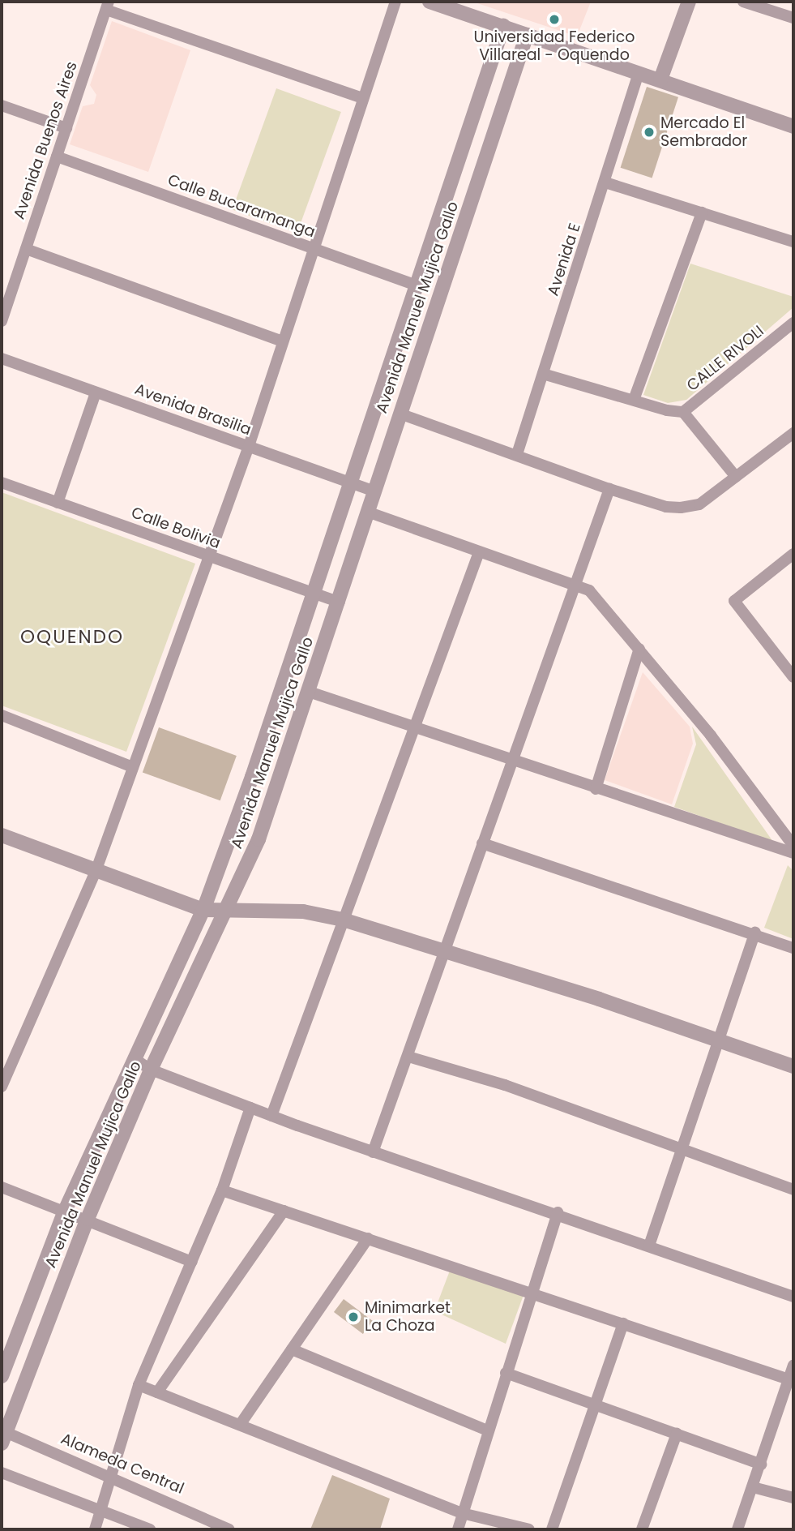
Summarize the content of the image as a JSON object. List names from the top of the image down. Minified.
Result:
{"streets":{"street":["Avenida Buenos Aires","Calle Bucaramanga","Avenida E","Avenida Manuel Mujica Gallo","CALLE RIVOLI","Avenida Brasilia","Calle Bolivia","Alameda Central"]},"crossings":[["Avenida Buenos Aires","Calle Bucaramanga"],["Calle Bucaramanga","Avenida Manuel Mujica Gallo"],["Avenida E","CALLE RIVOLI"],["Avenida Manuel Mujica Gallo","Avenida Brasilia"],["Avenida Manuel Mujica Gallo","Calle Bolivia"],["Avenida Manuel Mujica Gallo","Alameda Central"]],"districts":["OQUENDO"],"places":["Universidad Federico Villareal - Oquendo","Mercado El Sembrador","Minimarket La Choza"]}
